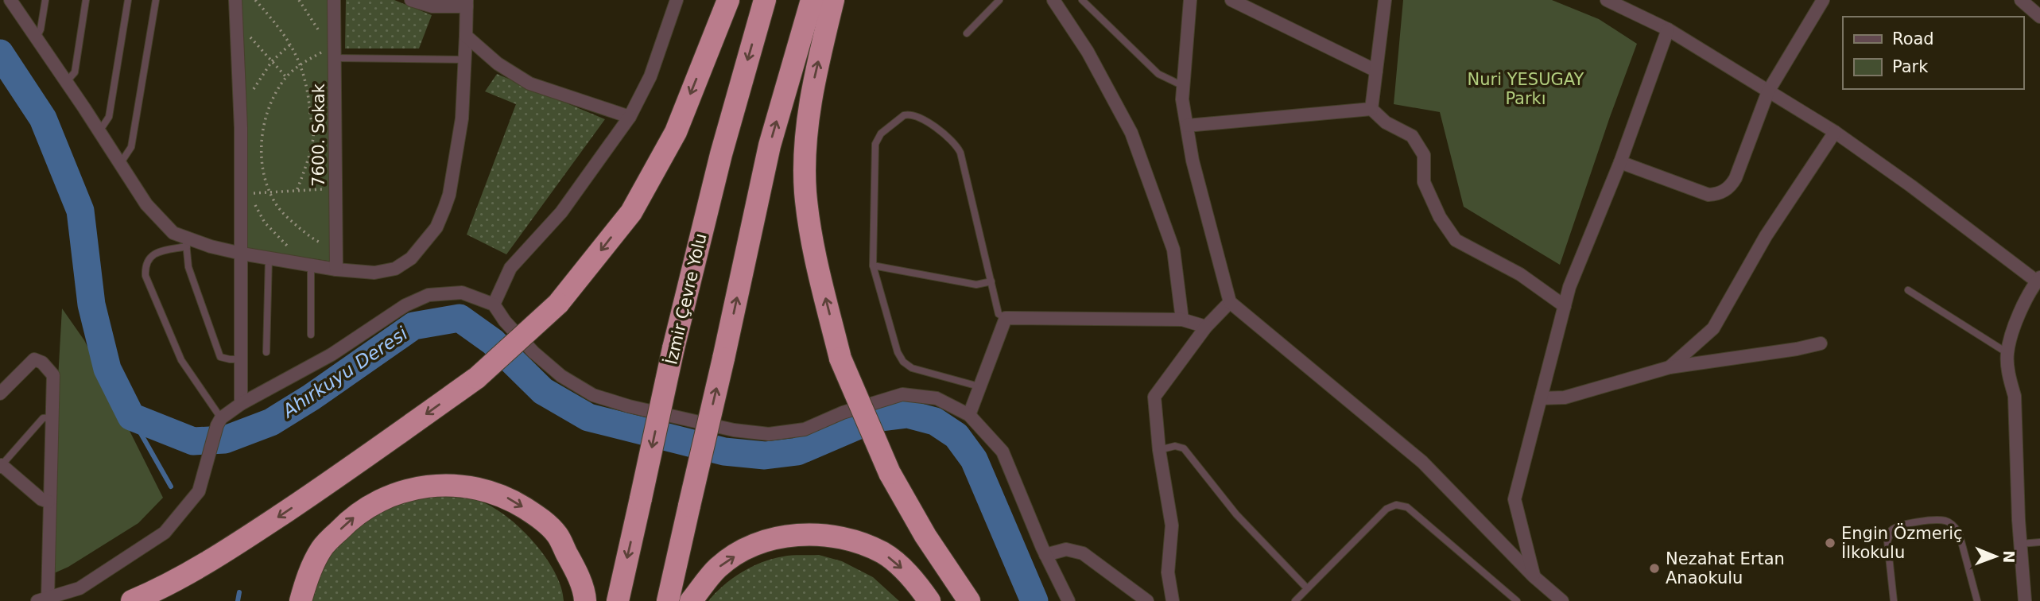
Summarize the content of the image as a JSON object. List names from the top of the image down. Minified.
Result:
{"streets":{"highway":["İzmir Çevre Yolu"],"street":["7600. Sokak"]},"water":["Ahırkuyu Deresi"],"parks":["Nuri YESUGAY Parkı"],"places":["Engin Özmeriç İlkokulu","Nezahat Ertan Anaokulu"],"legend":["Road","Park"],"north":"right"}
